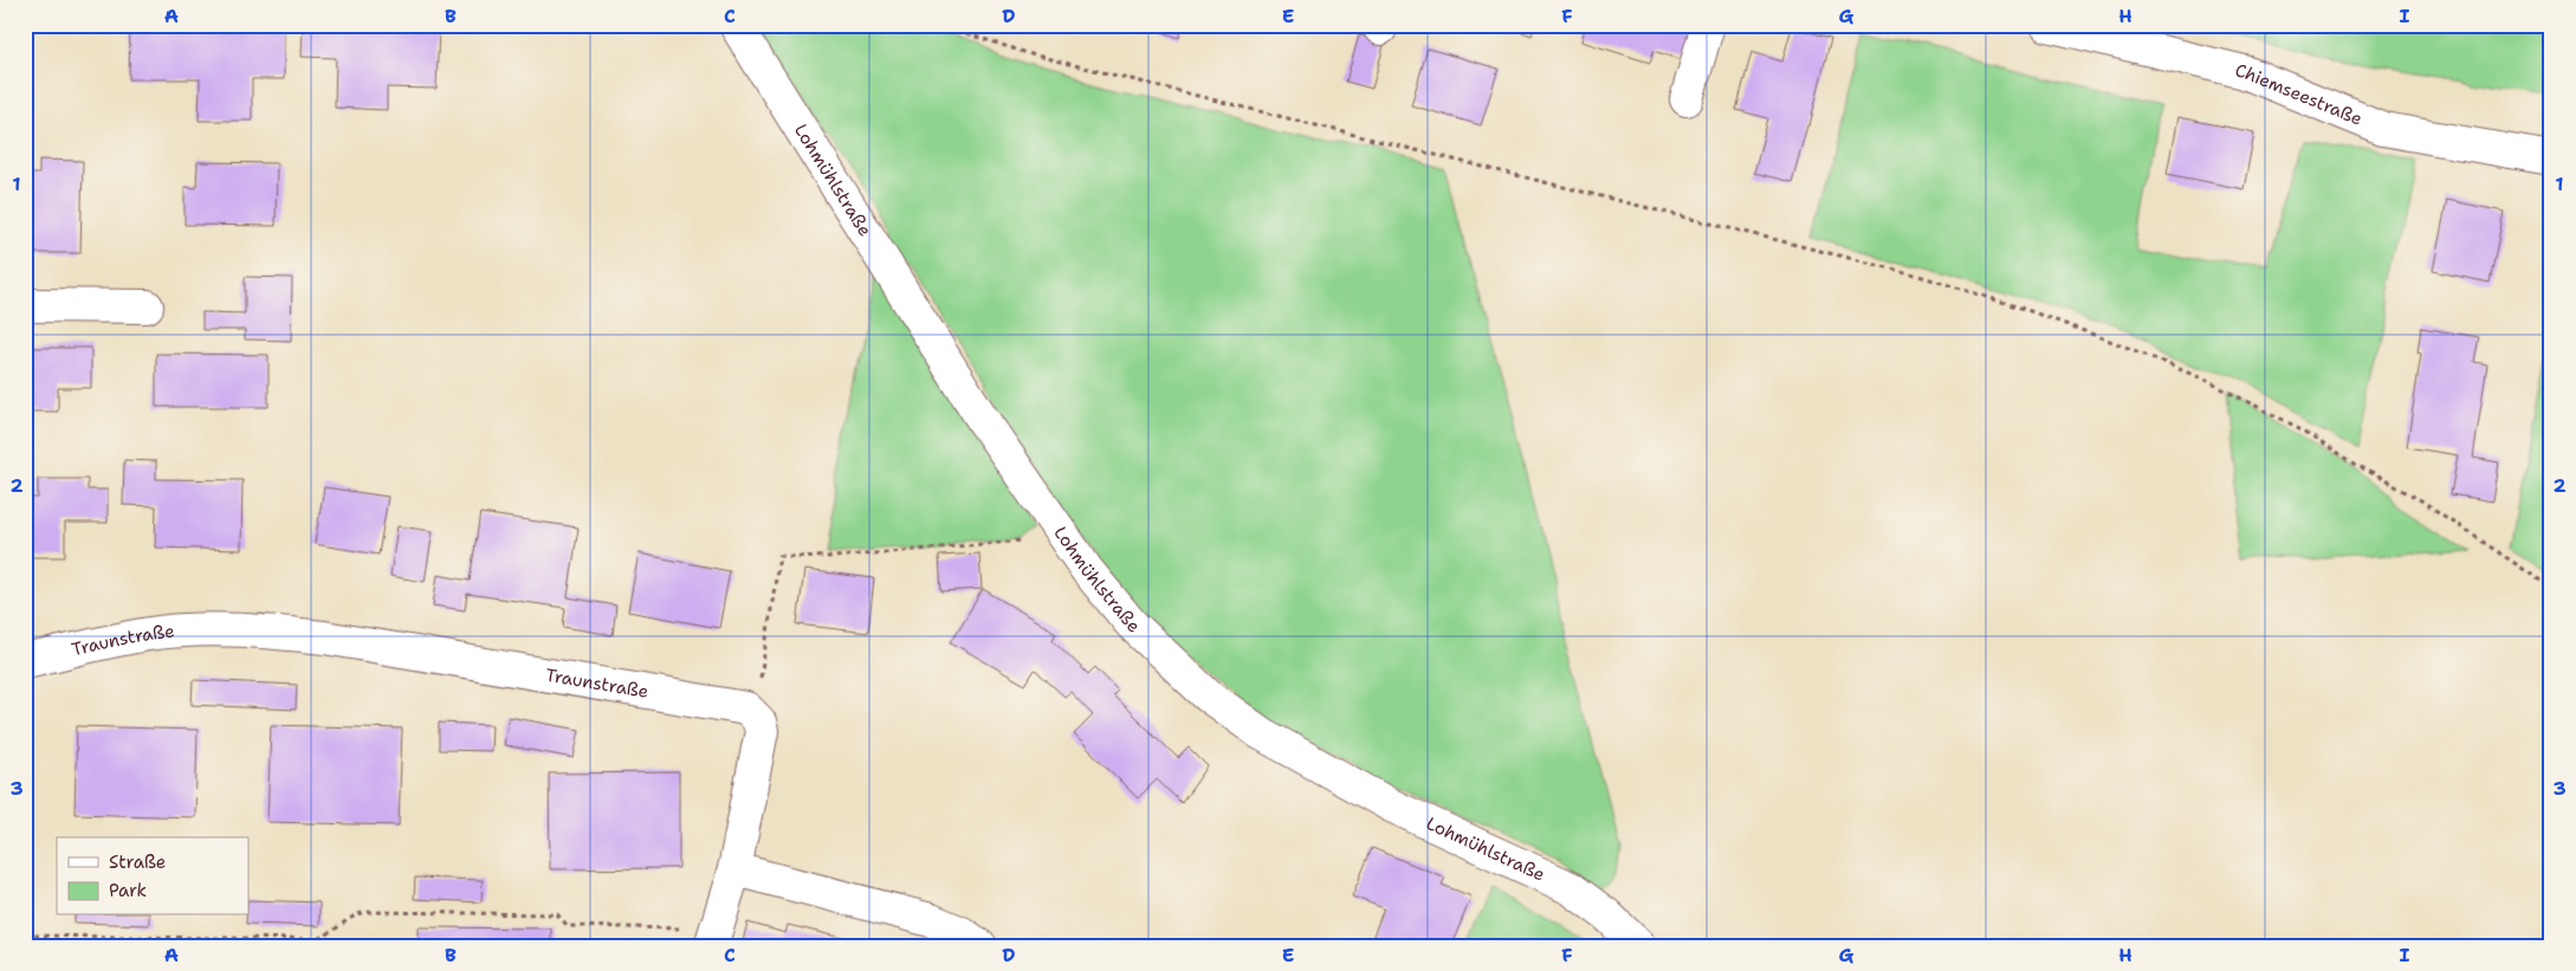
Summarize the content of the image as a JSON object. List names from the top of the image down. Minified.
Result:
{"streets":{"street":["Chiemseestraße","Lohmühlstraße","Traunstraße"]},"legend":["Straße","Park"],"grid":{"columns":["A","B","C","D","E","F","G","H","I"],"rows":["1","2","3"]}}
